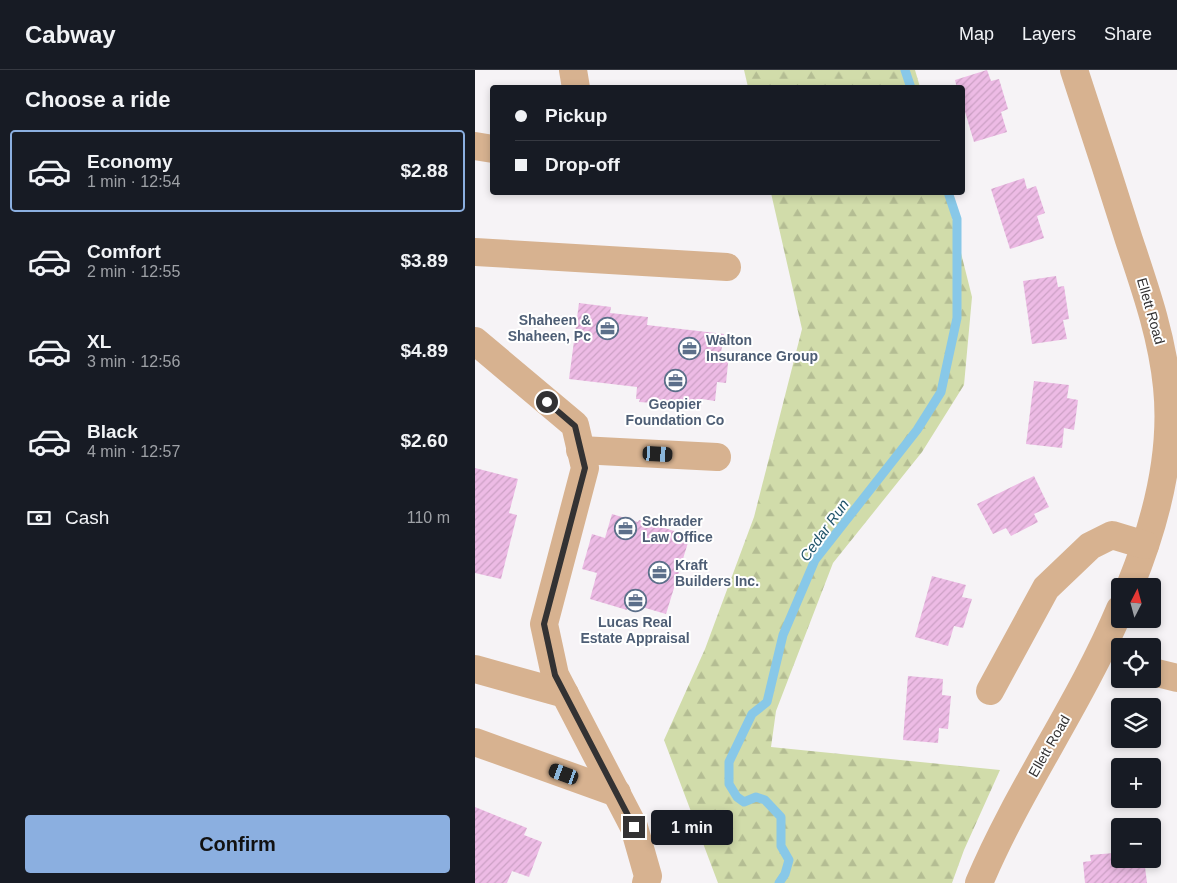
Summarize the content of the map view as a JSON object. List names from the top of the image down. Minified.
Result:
{"streets":{"street":["Ellett Road"]},"water":["Cedar Run"],"places":{"office":["Shaheen & Shaheen, Pc","Walton Insurance Group","Geopier Foundation Co","Schrader Law Office","Kraft Builders Inc.","Lucas Real Estate Appraisal"]},"north":"top","page":{"header":"Cabway","nav":["Map","Layers","Share"],"heading":"Choose a ride","banner":["Pickup","Drop-off"],"list":[{"name":"Economy","note":"1 min · 12:54","value":"$2.88"},{"name":"Comfort","note":"2 min · 12:55","value":"$3.89"},{"name":"XL","note":"3 min · 12:56","value":"$4.89"},{"name":"Black","note":"4 min · 12:57","value":"$2.60"}],"pay":["Cash","110 m"],"map_buttons":["+","−"],"buttons":"Confirm","bubble":"1 min"}}
